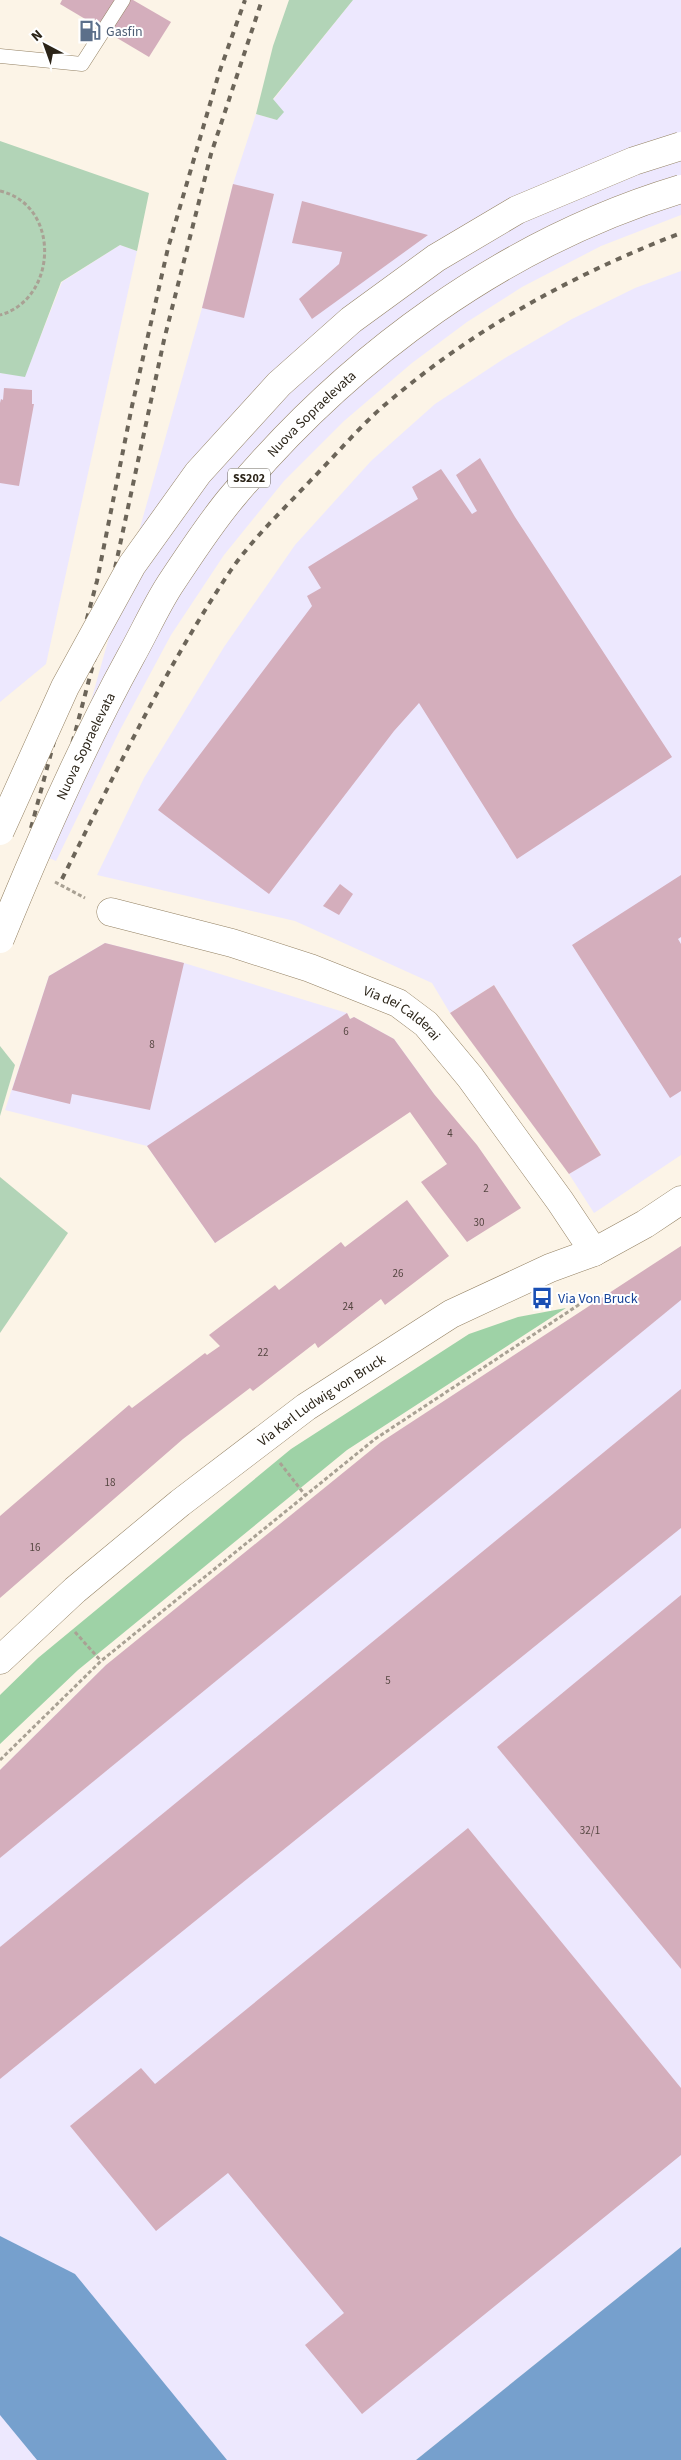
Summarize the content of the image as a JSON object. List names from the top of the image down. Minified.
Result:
{"streets":{"main road":["Nuova Sopraelevata","SS202","Via dei Calderai","Via Karl Ludwig von Bruck"]},"crossings":[["Via dei Calderai","Via Karl Ludwig von Bruck"]],"places":{"fuel station":["Gasfin"],"bus stop":["Via Von Bruck"]},"house_numbers":["6","8","4","2","30","26","24","22","18","16","5","32/1"],"north":"top left"}
